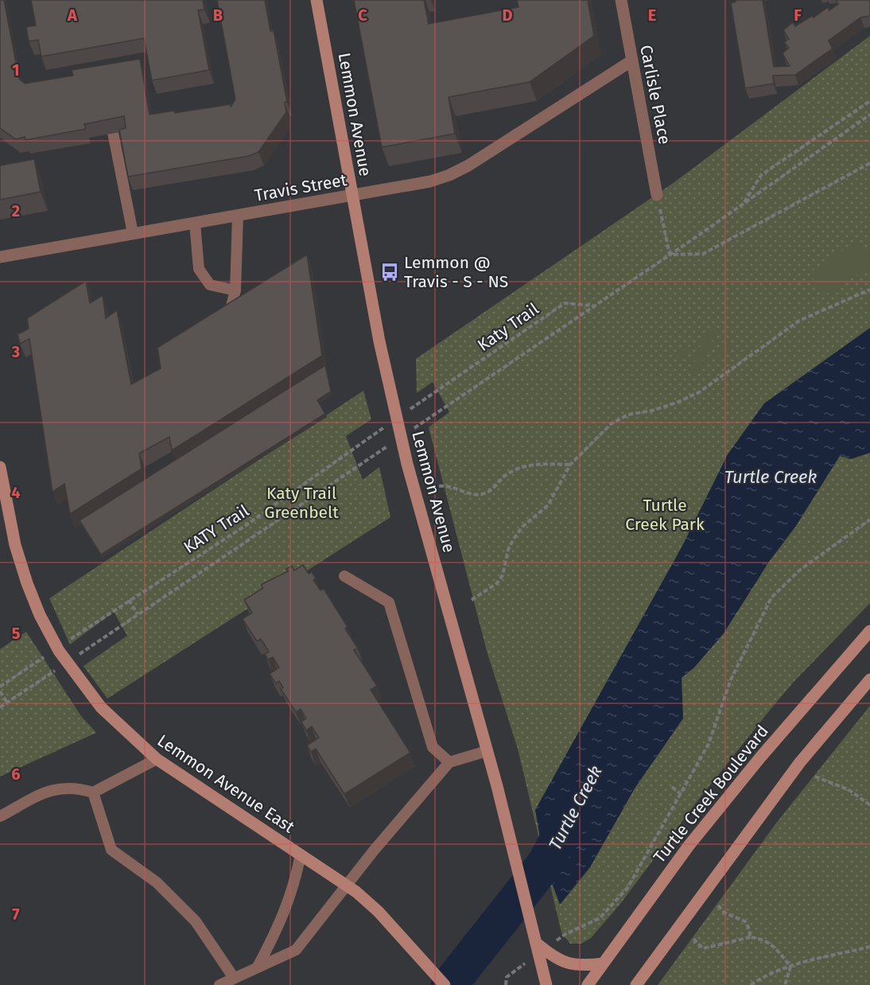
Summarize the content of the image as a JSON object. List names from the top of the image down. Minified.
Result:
{"streets":{"main road":["Lemmon Avenue","Lemmon Avenue East","Turtle Creek Boulevard"],"street":["Carlisle Place","Travis Street"],"path":["Katy Trail","KATY Trail"]},"crossings":[["Carlisle Place","Travis Street"],["Lemmon Avenue","Travis Street"]],"water":["Turtle Creek"],"parks":["Katy Trail Greenbelt","Turtle Creek Park"],"places":{"bus stop":["Lemmon @ Travis - S - NS"]},"grid":{"columns":["A","B","C","D","E","F"],"rows":["1","2","3","4","5","6","7"]}}
